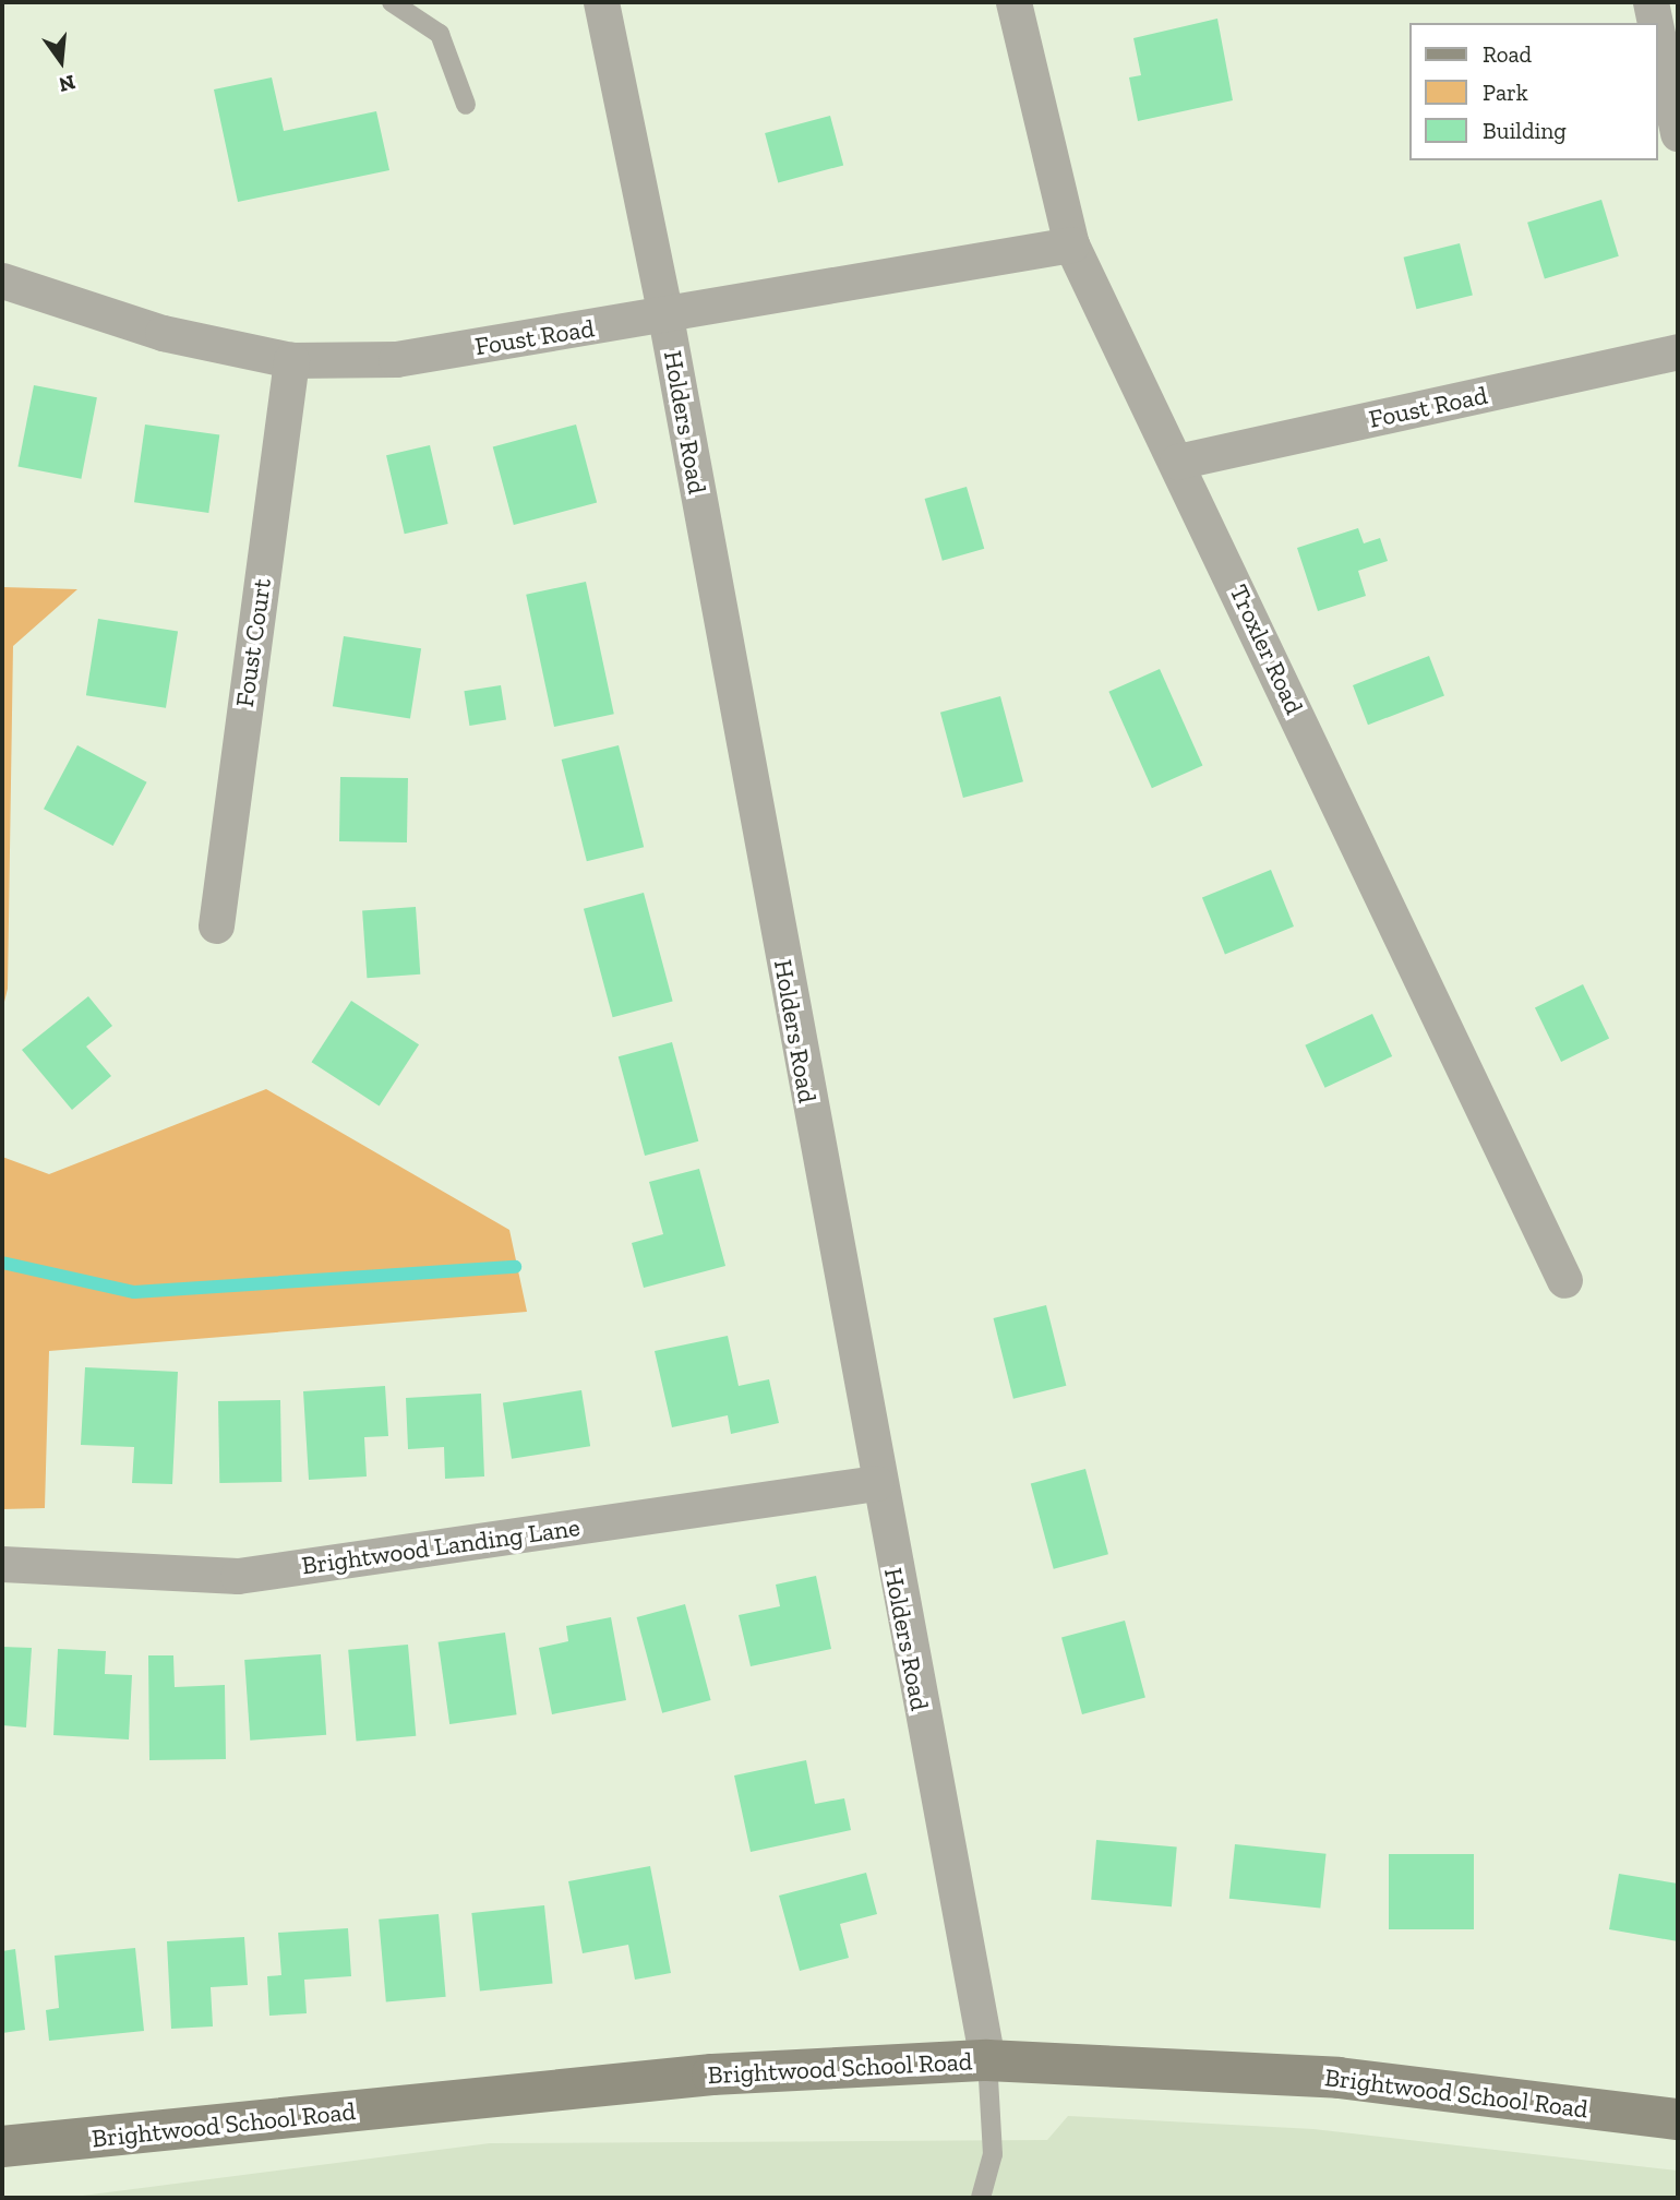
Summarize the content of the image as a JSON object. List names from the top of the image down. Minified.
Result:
{"streets":{"main road":["Brightwood School Road"],"street":["Foust Road","Holders Road","Foust Court","Troxler Road","Brightwood Landing Lane"]},"crossings":[["Foust Road","Holders Road"],["Foust Road","Foust Court"],["Foust Road","Troxler Road"],["Holders Road","Brightwood Landing Lane"],["Holders Road","Brightwood School Road"]],"legend":["Road","Park","Building"],"north":"bottom"}
